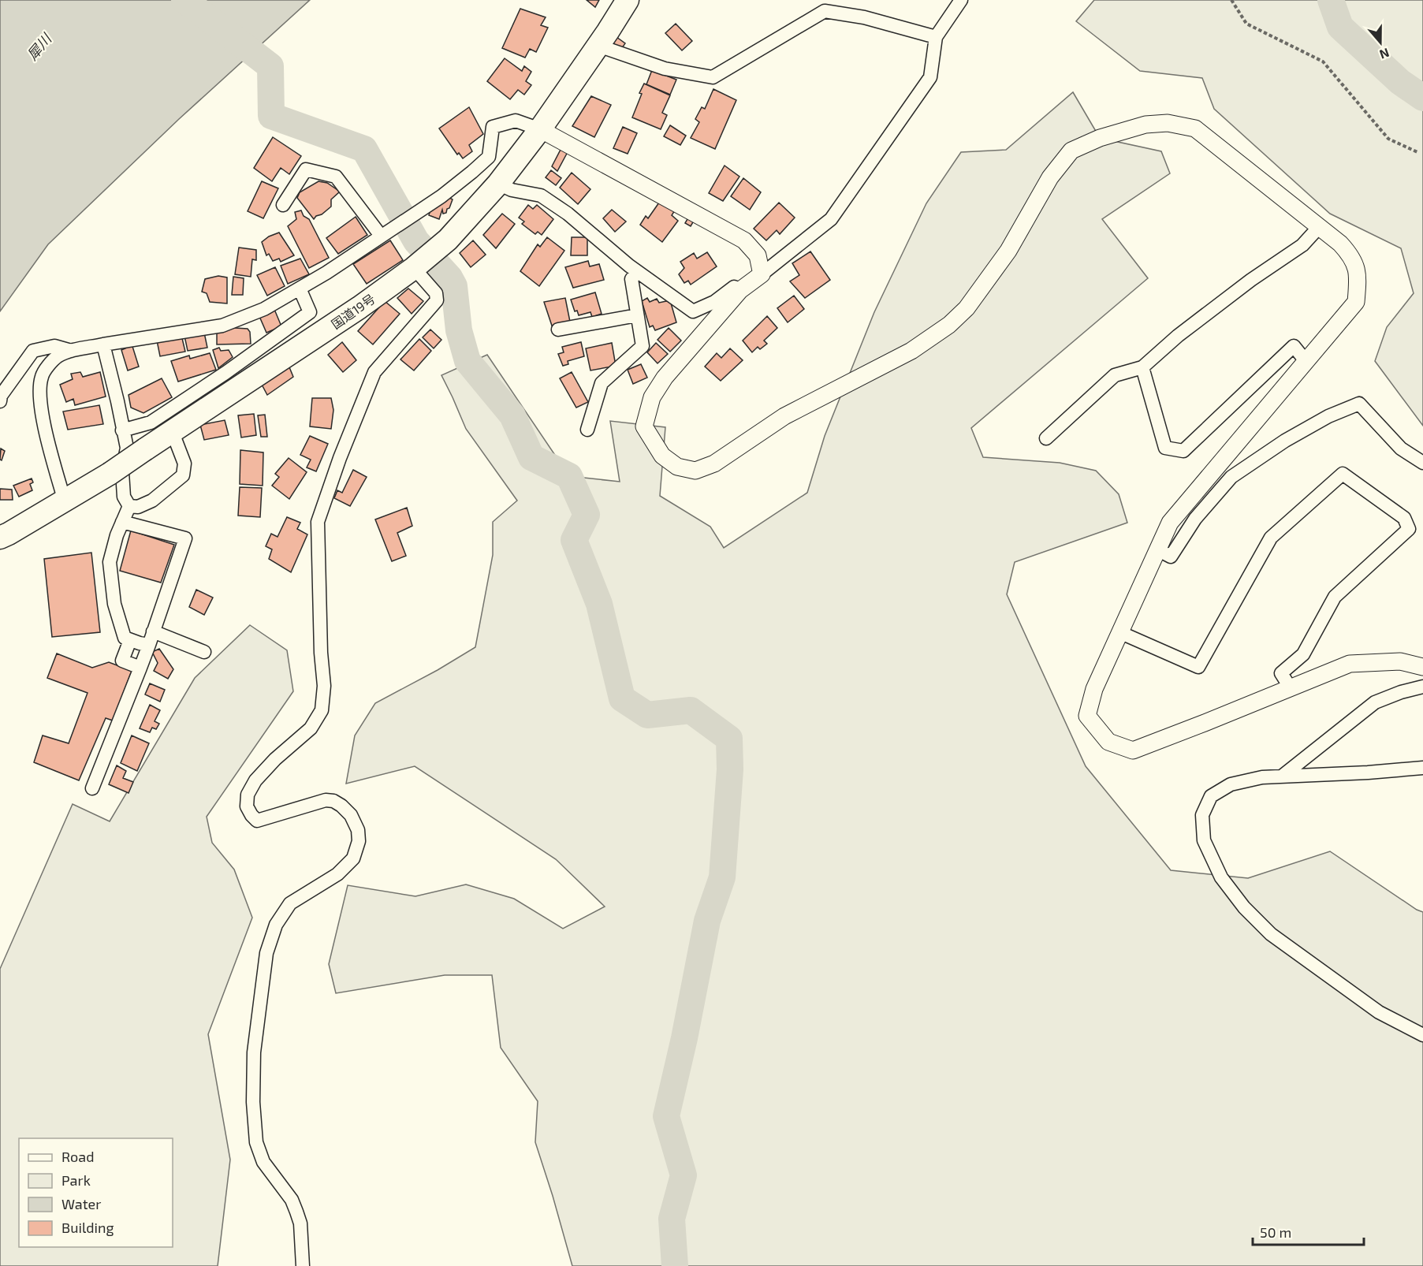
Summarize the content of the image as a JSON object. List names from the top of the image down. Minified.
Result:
{"streets":{"highway":["国道19号"]},"water":["犀川"],"legend":["Road","Park","Water","Building"],"scale_bar":"50 m","north":"bottom"}
